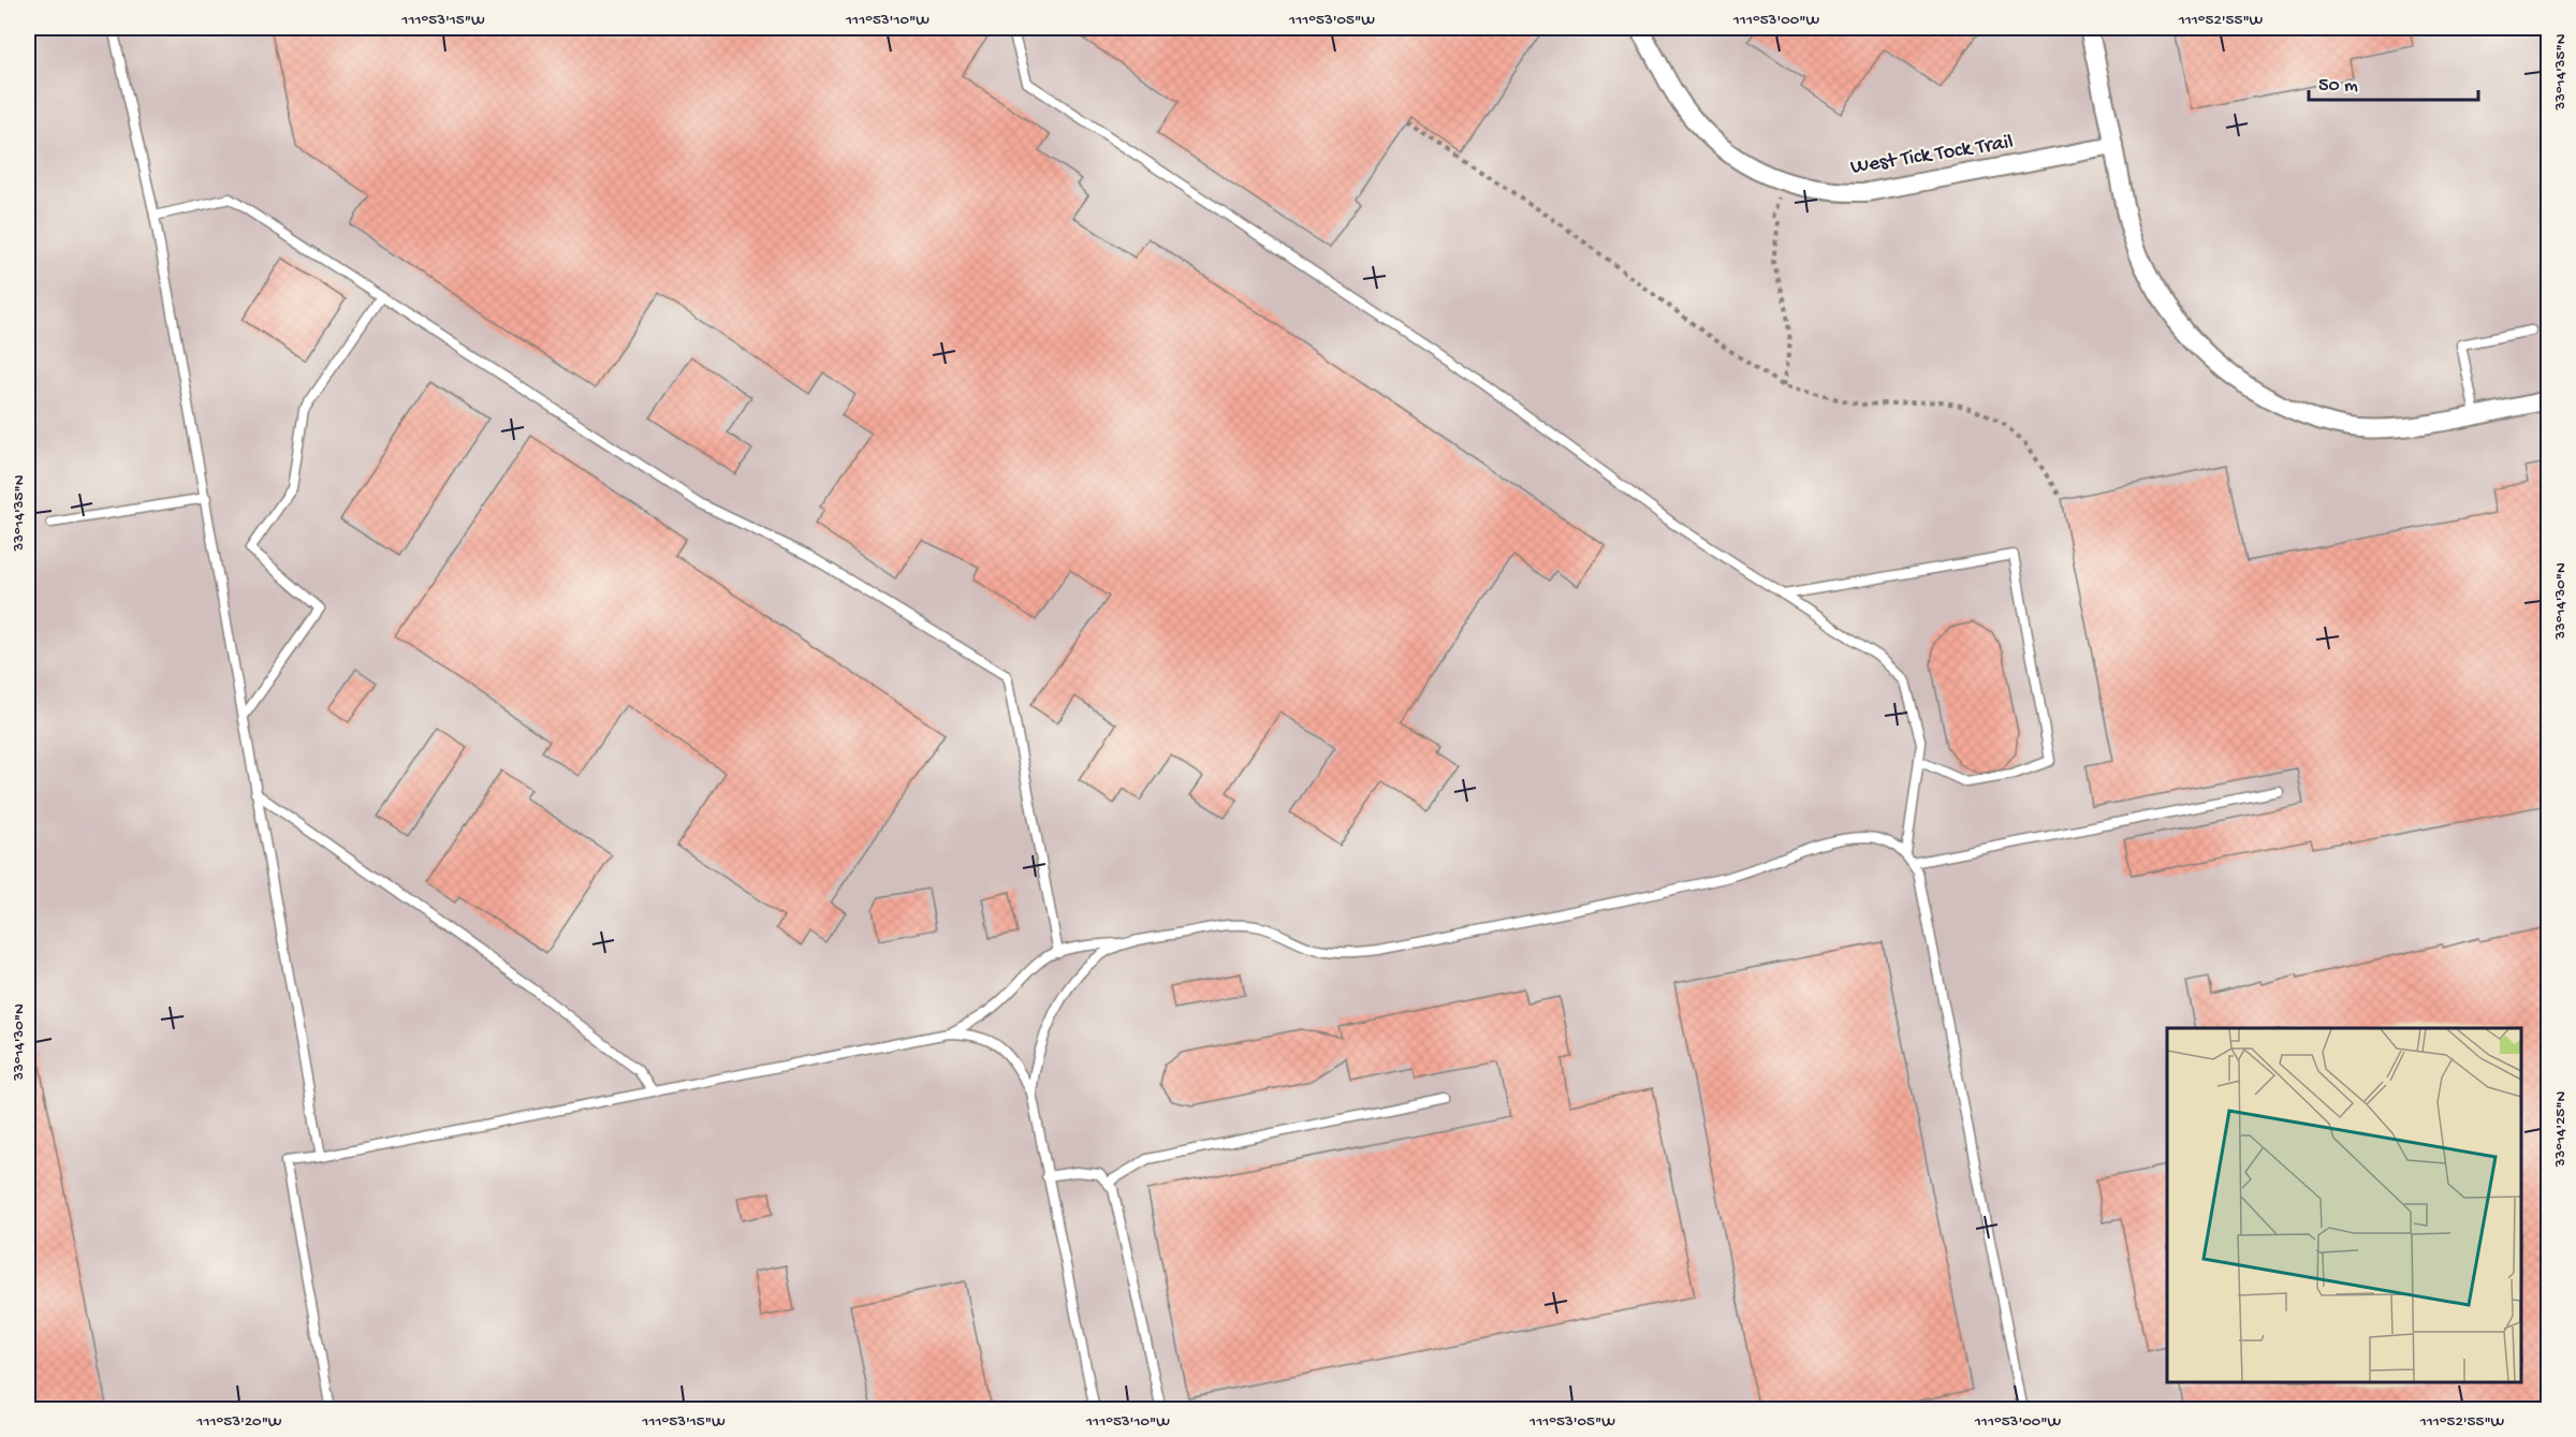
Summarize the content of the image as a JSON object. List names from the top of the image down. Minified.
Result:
{"streets":{"street":["West Tick Tock Trail"]},"scale_bar":"50 m","coordinates":["111°53'15\"W","111°53'10\"W","111°53'05\"W","111°53'00\"W","111°52'55\"W","33°14'35\"N","33°14'30\"N","33°14'25\"N","111°53'20\"W"]}
